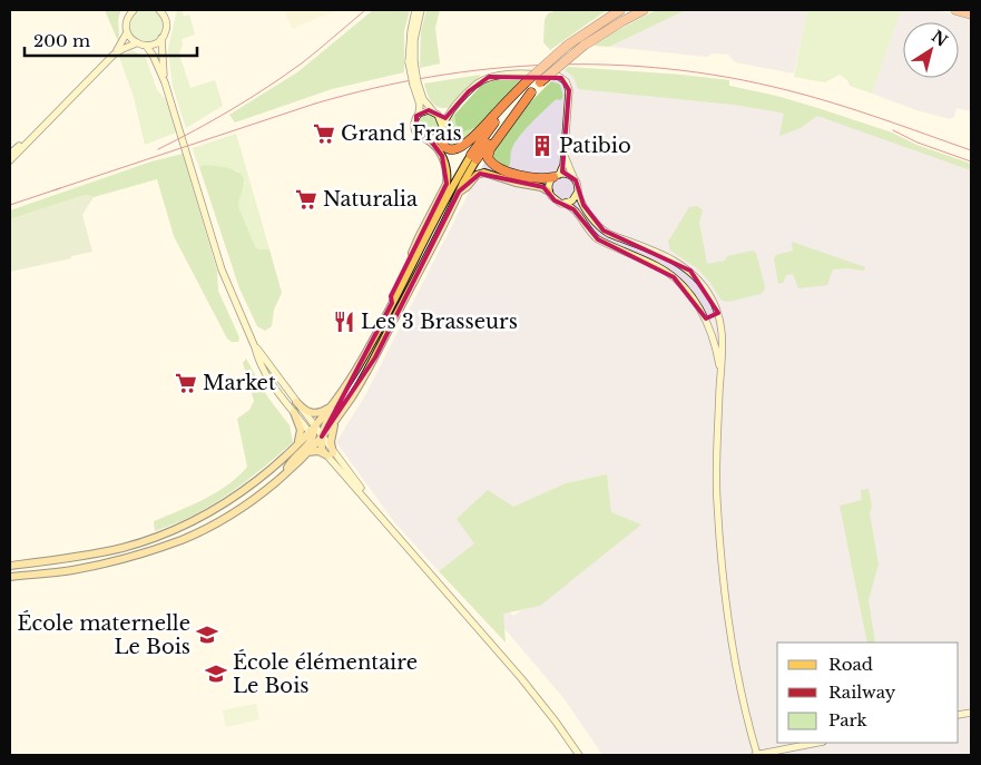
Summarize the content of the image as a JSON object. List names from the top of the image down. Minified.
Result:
{"places":{"supermarket":["Grand Frais","Naturalia","Market"],"building":["Patibio"],"restaurant":["Les 3 Brasseurs"],"school or university":["École maternelle Le Bois","École élémentaire Le Bois"]},"legend":["Road","Railway","Park"],"scale_bar":"200 m","north":"top right"}
